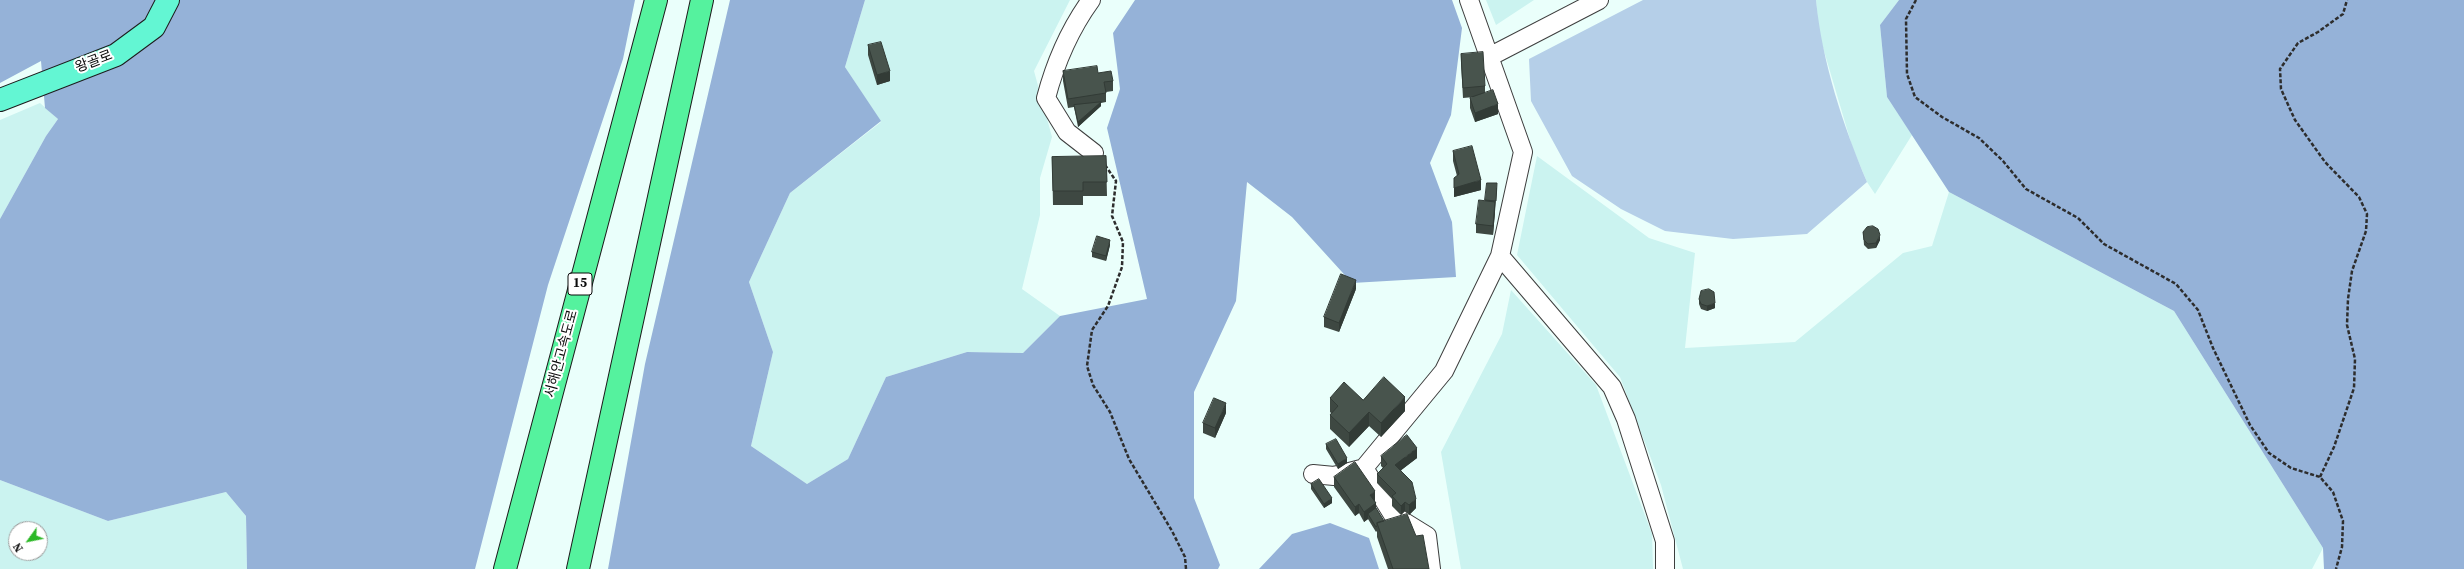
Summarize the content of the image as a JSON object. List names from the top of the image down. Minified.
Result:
{"streets":{"highway":["15","서해안고속도로"],"main road":["왕골로"]},"north":"bottom left"}
